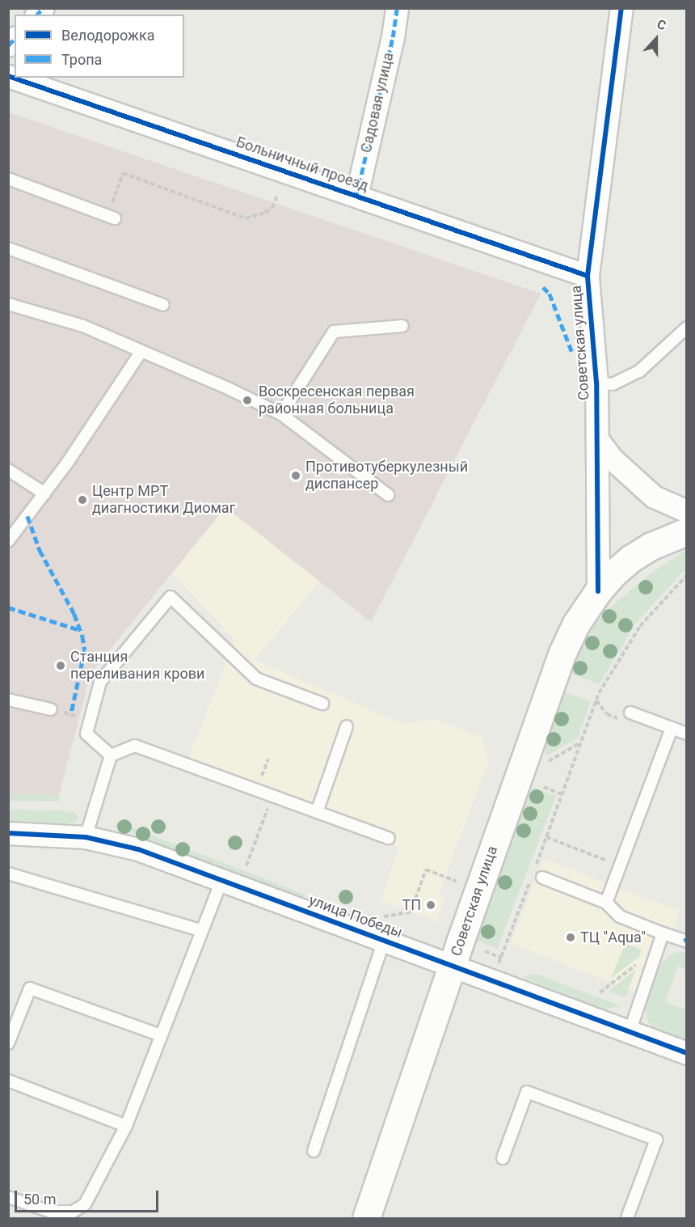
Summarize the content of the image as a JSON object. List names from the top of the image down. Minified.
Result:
{"streets":{"main road":["Советская улица"],"street":["Садовая улица","Больничный проезд","улица Победы"]},"crossings":[["Садовая улица","Больничный проезд"],["Больничный проезд","Советская улица"],["Советская улица","улица Победы"]],"places":["Воскресенская первая районная больница","Противотуберкулезный диспансер","Центр МРТ диагностики Диомаг","Станция переливания крови","ТП","ТЦ \"Aqua\""],"legend":["Велодорожка","Тропа"],"scale_bar":"50 m","north":"top"}
